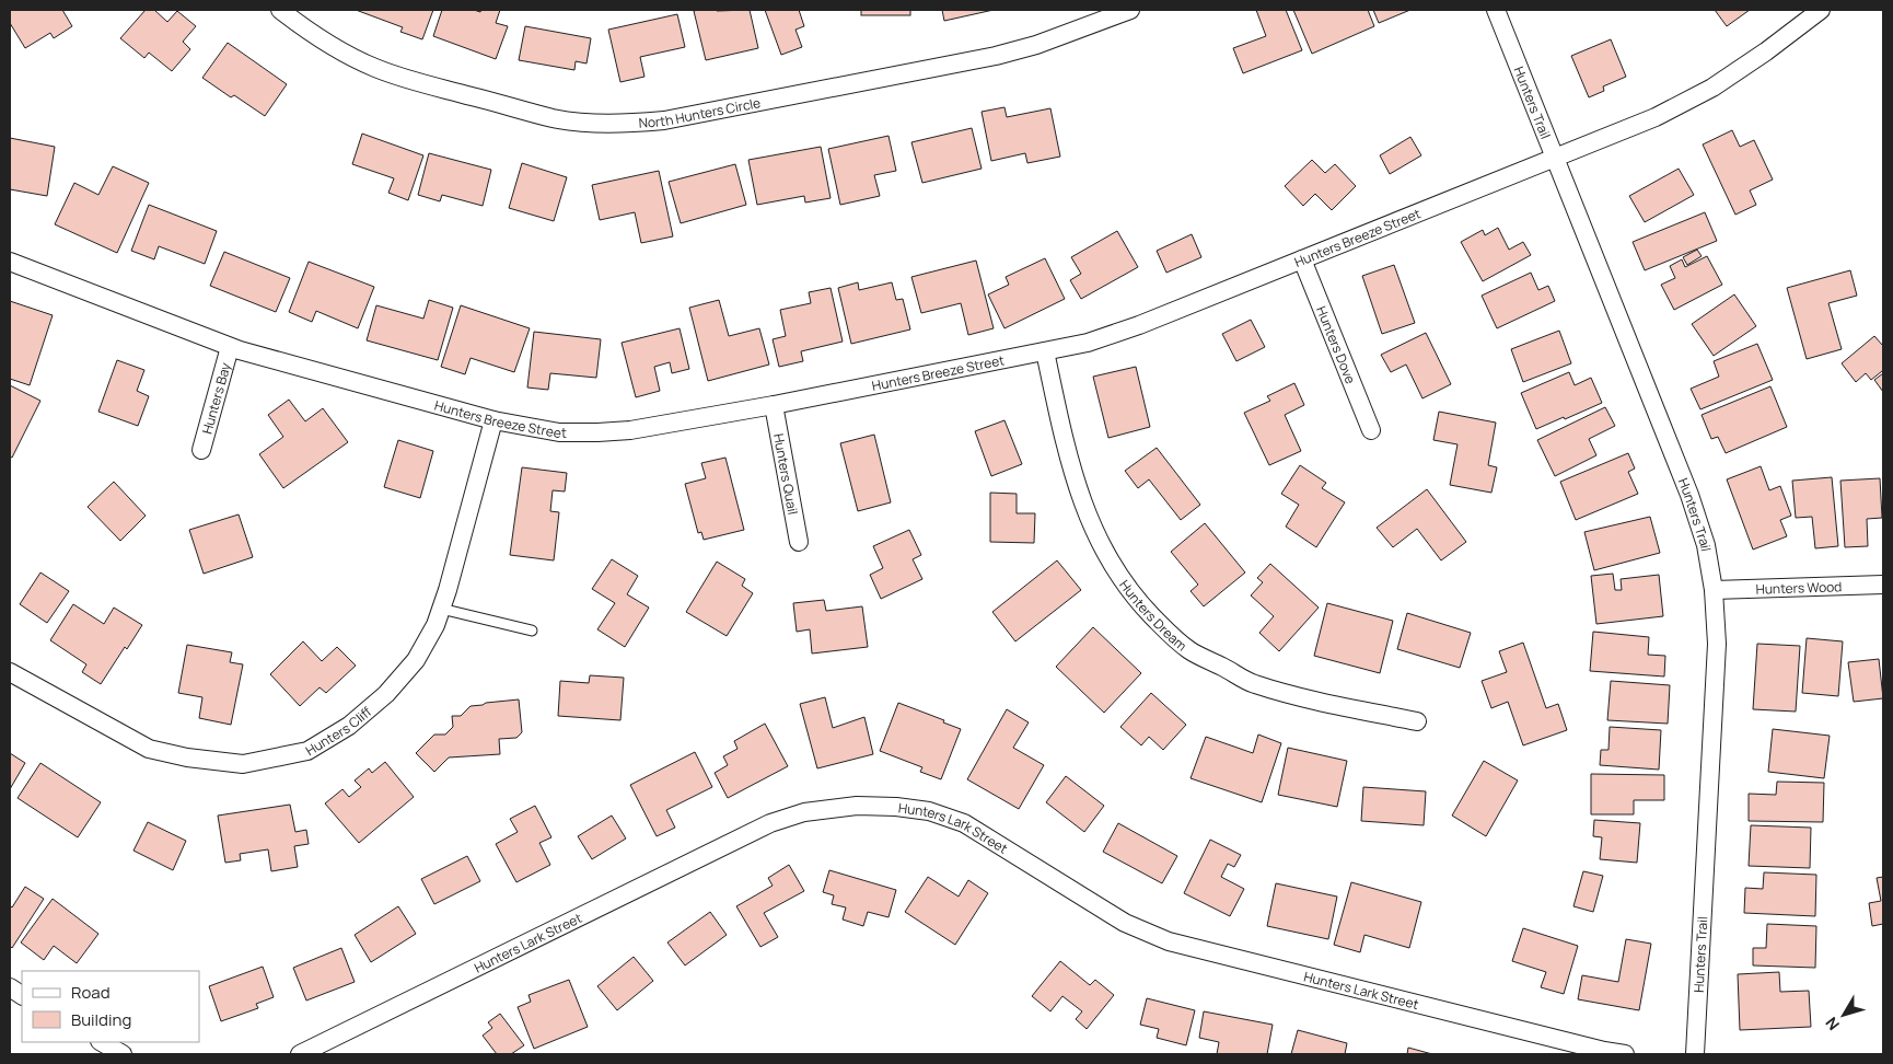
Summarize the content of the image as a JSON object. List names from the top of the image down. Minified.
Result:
{"streets":{"street":["Hunters Trail","North Hunters Circle","Hunters Breeze Street","Hunters Dove","Hunters Bay","Hunters Quail","Hunters Wood","Hunters Dream","Hunters Cliff","Hunters Lark Street"]},"crossings":[["Hunters Trail","Hunters Breeze Street"],["Hunters Trail","Hunters Wood"],["Hunters Breeze Street","Hunters Dove"],["Hunters Breeze Street","Hunters Bay"],["Hunters Breeze Street","Hunters Quail"],["Hunters Breeze Street","Hunters Dream"],["Hunters Breeze Street","Hunters Cliff"]],"legend":["Road","Building"],"north":"bottom left"}
